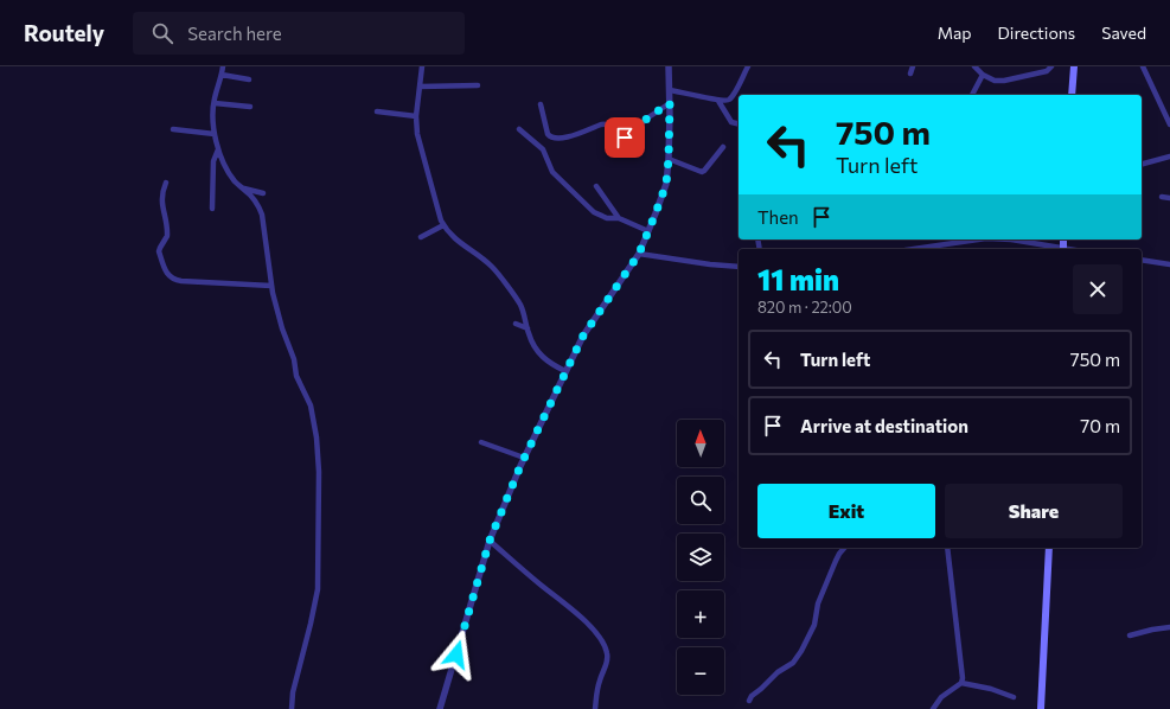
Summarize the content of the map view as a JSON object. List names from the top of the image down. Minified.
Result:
{"north":"top","page":{"header":"Routely","search":"Search here","nav":["Map","Directions","Saved"],"turn":["750 m","Turn left"],"then":"Then","heading":["11 min","820 m · 22:00"],"list":[{"name":"Turn left","value":"750 m"},{"name":"Arrive at destination","value":"70 m"}],"map_buttons":["+","−"],"buttons":["Exit","Share"]}}
